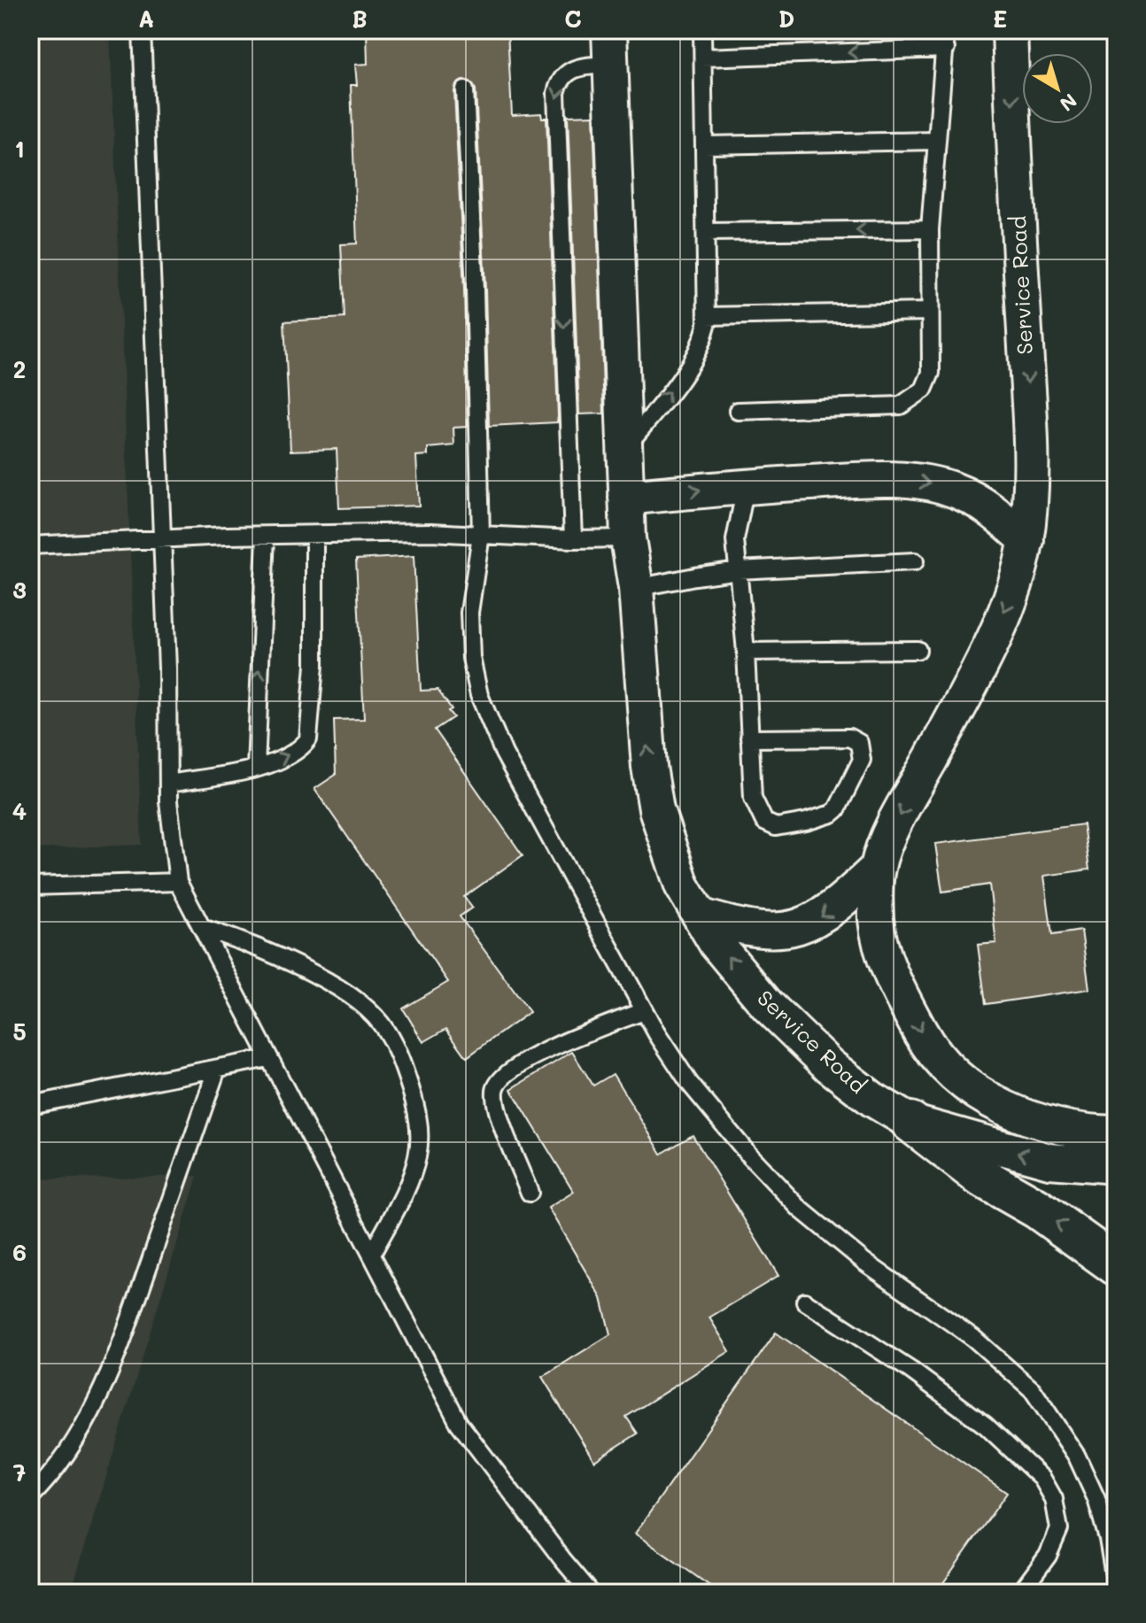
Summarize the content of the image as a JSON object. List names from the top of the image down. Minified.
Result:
{"streets":{"street":["Service Road"]},"north":"bottom right","grid":{"columns":["A","B","C","D","E"],"rows":["1","2","3","4","5","6","7"]}}
